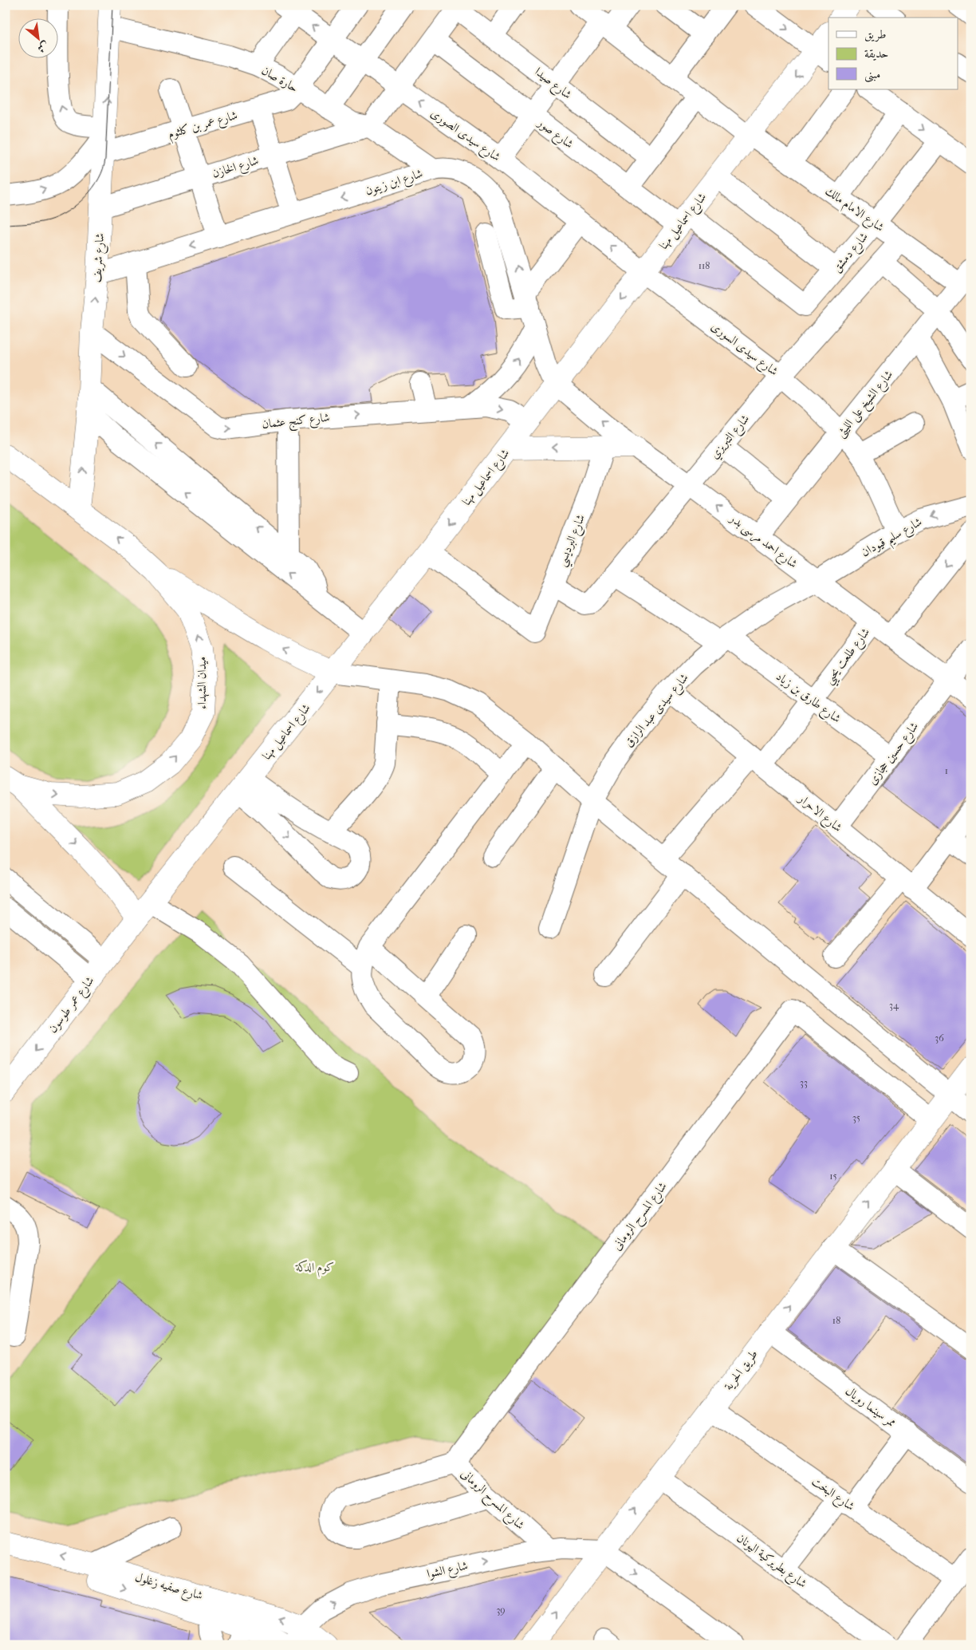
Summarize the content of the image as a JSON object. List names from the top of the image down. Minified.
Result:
{"streets":{"main road":["شارع اسماعيل مهنا","شارع شريف","ميدان الشهداء","شارع عمر طوسون","طريق الحرية","شارع صفيه زغلول"],"street":["حارة صان","شارع صيدا","شارع عمر بن كلثوم","شارع صور","شارع سيدى الصورى","شارع الخازن","شارع ابن زيتون","شارع الامام مالك","شارع دمشق","شارع سيدى السورى","شارع الشيخ على الليثى","شارع كنج عثمان","شارع التبريزي","شارع سليم قيودان","شارع البرديسي","شارع احمد مرسى بدر","شارع طلعت يحيي","شارع طارق بن زياد","شارع سيدى عبد الرازق","شارع حسين حجازى","شارع الاحرار","شارع المسرح الرومانى","ممر سينما رويال","شارع البخت","شارع بطريركية اليونان","شارع الشوا"]},"crossings":[["حارة صان","شارع عمر بن كلثوم"],["حارة صان","شارع الخازن"],["حارة صان","شارع ابن زيتون"],["حارة صان","شارع شريف"],["شارع عمر بن كلثوم","شارع سيدى الصورى"],["شارع عمر بن كلثوم","شارع شريف"],["شارع صور","شارع اسماعيل مهنا"],["شارع صور","شارع دمشق"],["شارع سيدى الصورى","شارع اسماعيل مهنا"],["شارع سيدى الصورى","شارع سيدى السورى"],["شارع الخازن","شارع شريف"],["شارع ابن زيتون","شارع اسماعيل مهنا"],["شارع ابن زيتون","شارع شريف"],["شارع ابن زيتون","شارع احمد مرسى بدر"],["شارع الامام مالك","شارع اسماعيل مهنا"],["شارع الامام مالك","شارع دمشق"],["شارع الامام مالك","شارع الشيخ على الليثى"],["شارع الامام مالك","شارع التبريزي"],["شارع اسماعيل مهنا","شارع سيدى السورى"],["شارع اسماعيل مهنا","شارع كنج عثمان"],["شارع اسماعيل مهنا","شارع البرديسي"],["شارع اسماعيل مهنا","شارع احمد مرسى بدر"],["شارع اسماعيل مهنا","شارع عمر طوسون"],["شارع شريف","شارع كنج عثمان"],["شارع شريف","ميدان الشهداء"],["شارع سيدى السورى","شارع الشيخ على الليثى"],["شارع سيدى السورى","شارع التبريزي"],["شارع سيدى السورى","شارع سليم قيودان"],["شارع الشيخ على الليثى","شارع احمد مرسى بدر"],["شارع التبريزي","شارع البرديسي"],["شارع التبريزي","شارع احمد مرسى بدر"],["شارع التبريزي","شارع طارق بن زياد"],["شارع سليم قيودان","شارع احمد مرسى بدر"],["شارع سليم قيودان","شارع سيدى عبد الرازق"],["شارع احمد مرسى بدر","شارع طلعت يحيي"],["شارع احمد مرسى بدر","شارع سيدى عبد الرازق"],["شارع احمد مرسى بدر","شارع حسين حجازى"],["شارع طلعت يحيي","شارع طارق بن زياد"],["شارع طلعت يحيي","شارع الاحرار"],["شارع طارق بن زياد","شارع سيدى عبد الرازق"],["شارع طارق بن زياد","شارع حسين حجازى"],["شارع سيدى عبد الرازق","شارع الاحرار"],["شارع حسين حجازى","شارع الاحرار"],["شارع المسرح الرومانى","طريق الحرية"],["شارع المسرح الرومانى","شارع الشوا"],["طريق الحرية","ممر سينما رويال"],["طريق الحرية","شارع البخت"],["طريق الحرية","شارع بطريركية اليونان"],["طريق الحرية","شارع الشوا"],["شارع الشوا","شارع صفيه زغلول"]],"one_way":["شارع سيدى الصورى","شارع اسماعيل مهنا","شارع شريف","شارع كنج عثمان","شارع عمر طوسون","طريق الحرية","شارع الشوا"],"parks":["كوم الدكة"],"house_numbers":["118","1","34","36","33","35","15","18","39"],"legend":["طريق","حديقة","مبنى"],"north":"bottom right"}
